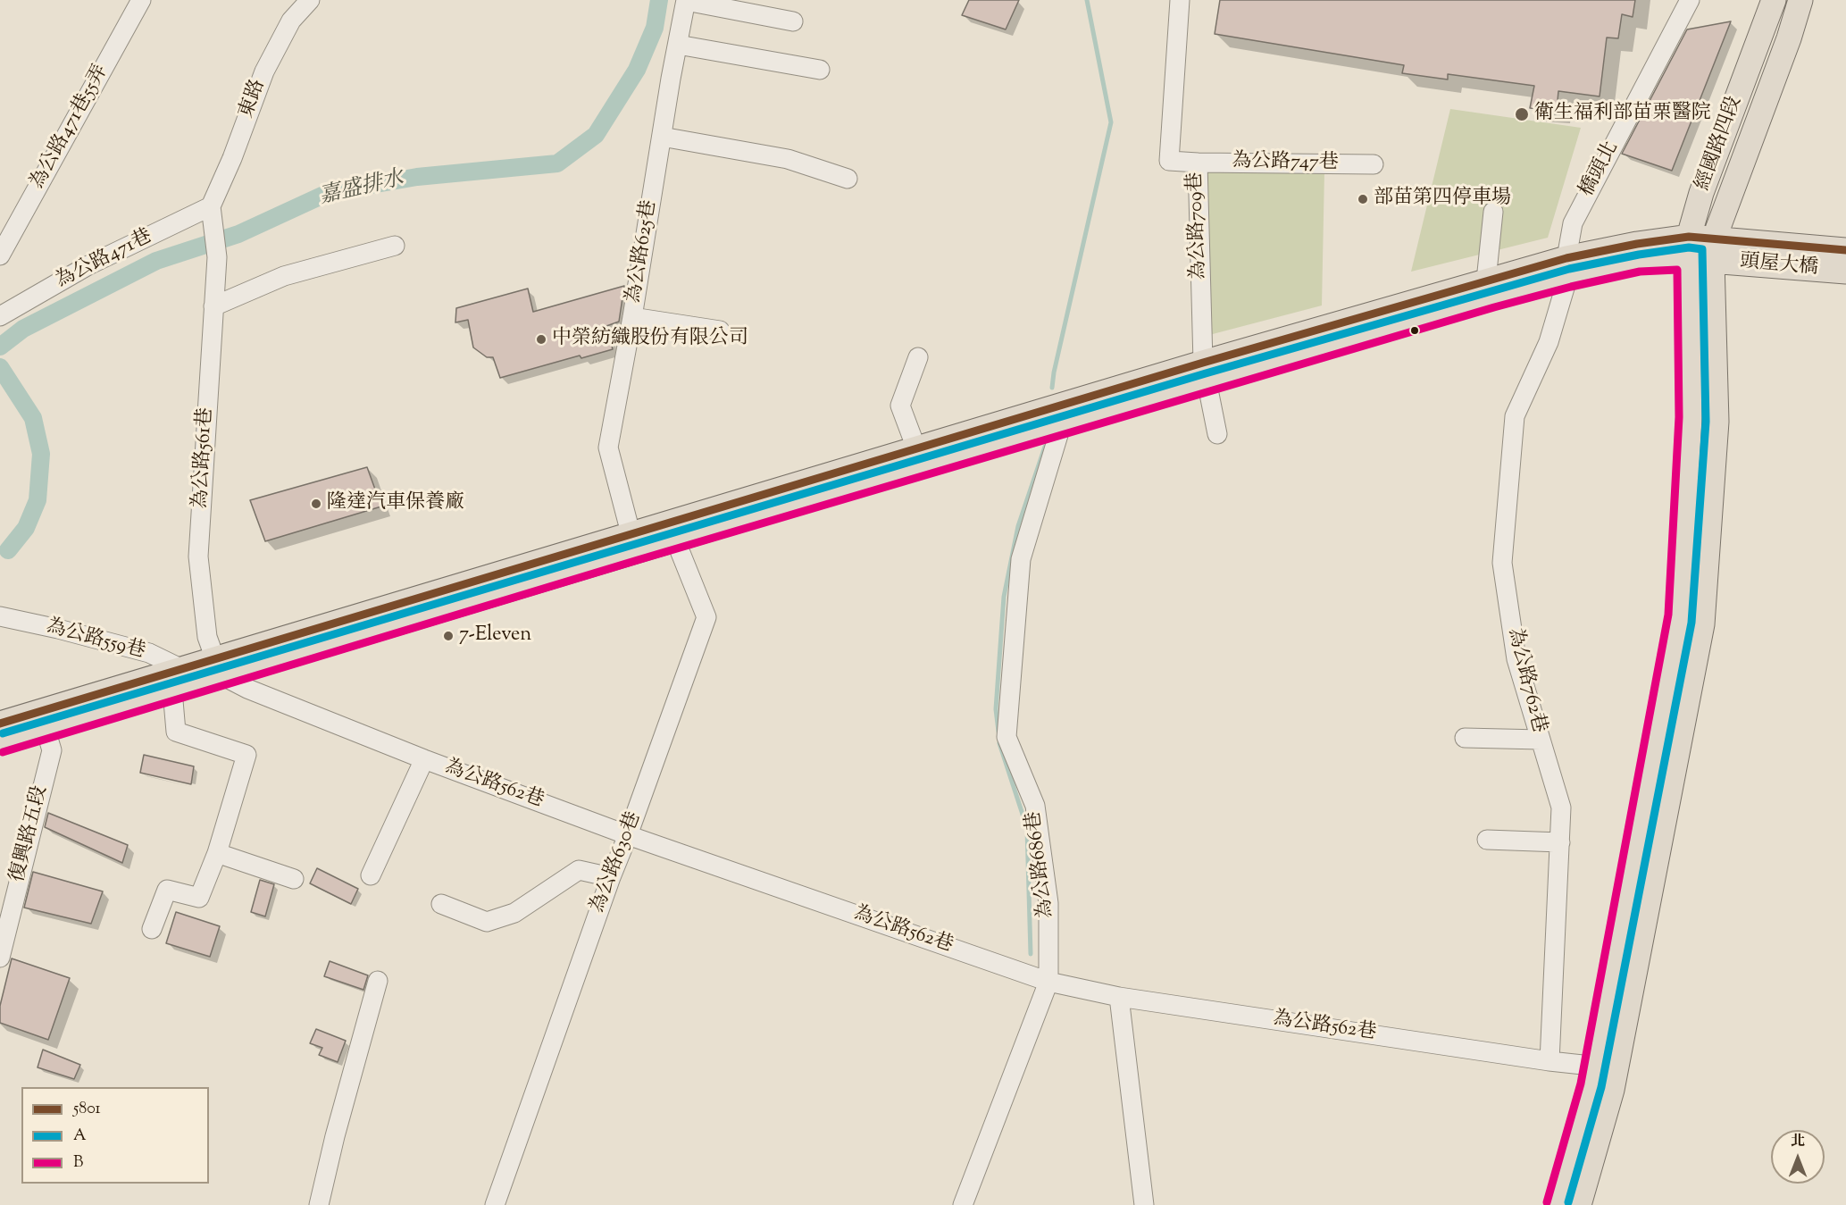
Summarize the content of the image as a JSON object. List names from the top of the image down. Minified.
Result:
{"streets":{"main road":["經國路四段","頭屋大橋"],"street":["東路","為公路471巷55弄","為公路747巷","橋頭北","為公路709巷","為公路625巷","為公路471巷","為公路561巷","為公路559巷","為公路762巷","為公路562巷","復興路五段","為公路630巷","為公路686巷"]},"crossings":[["東路","為公路471巷"],["東路","為公路561巷"],["經國路四段","頭屋大橋"],["經國路四段","為公路562巷"],["為公路747巷","為公路709巷"],["橋頭北","頭屋大橋"],["橋頭北","為公路762巷"],["為公路709巷","頭屋大橋"],["為公路471巷","為公路561巷"],["頭屋大橋","為公路762巷"],["頭屋大橋","為公路686巷"],["為公路561巷","為公路562巷"],["為公路762巷","為公路562巷"],["為公路562巷","為公路630巷"],["為公路562巷","為公路686巷"]],"water":["嘉盛排水"],"places":["衛生福利部苗栗醫院","部苗第四停車場","中榮紡織股份有限公司","隆達汽車保養廠","7-Eleven"],"lines":["transit line 5801","transit line A","transit line B"],"legend":["5801","A","B"],"north":"top"}
